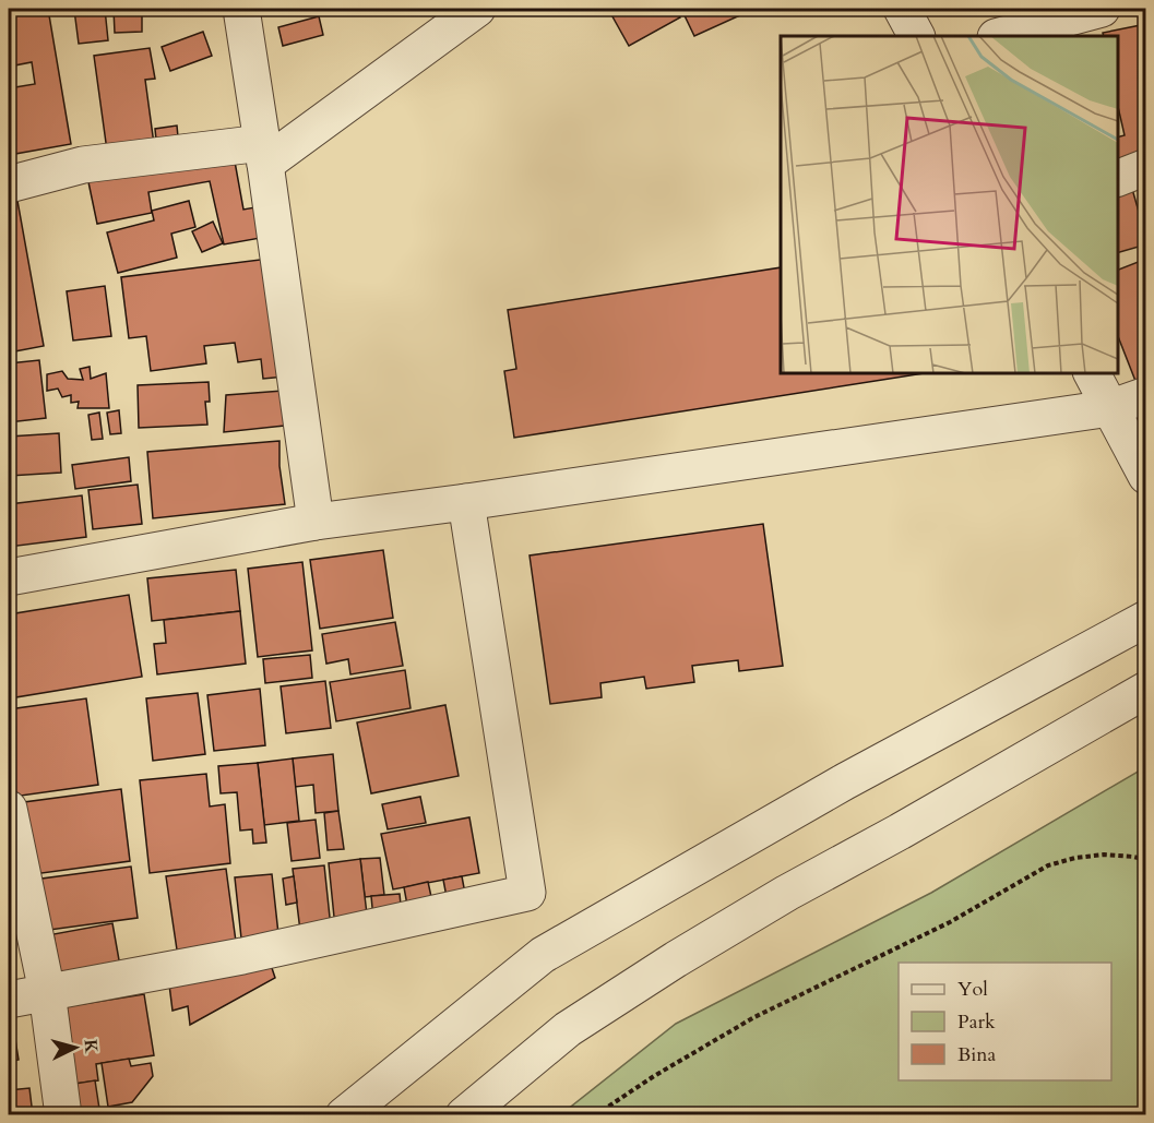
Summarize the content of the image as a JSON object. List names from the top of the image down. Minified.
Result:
{"legend":["Yol","Park","Bina"],"north":"right"}
